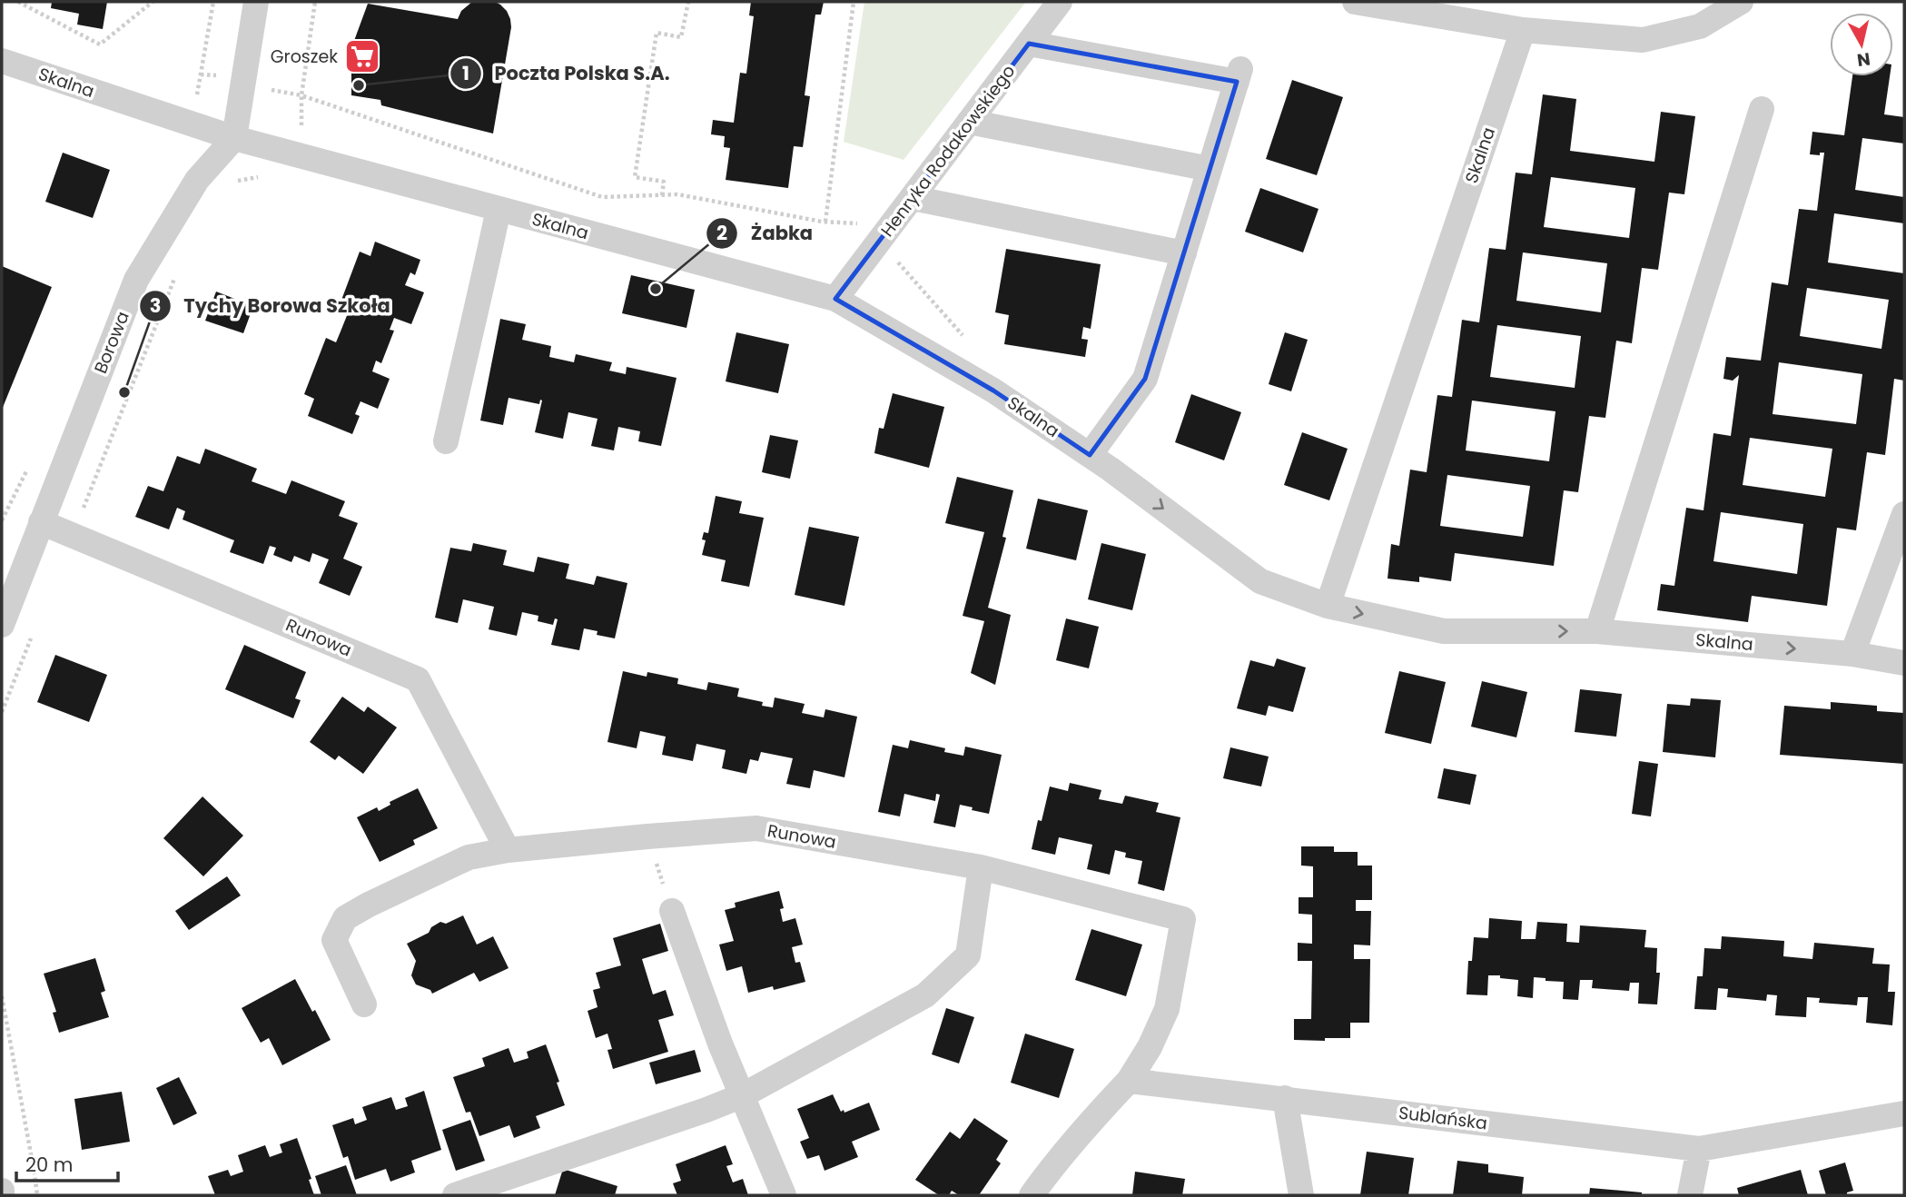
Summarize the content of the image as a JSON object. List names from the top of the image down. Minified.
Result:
{"streets":{"street":["Skalna","Henryka Rodakowskiego","Borowa","Runowa","Sublańska"]},"crossings":[["Skalna","Henryka Rodakowskiego"],["Skalna","Borowa"],["Borowa","Runowa"],["Runowa","Sublańska"]],"places":{"supermarket":["Groszek"],"other":["Poczta Polska S.A.","Żabka","Tychy Borowa Szkoła"]},"scale_bar":"20 m","north":"bottom"}
